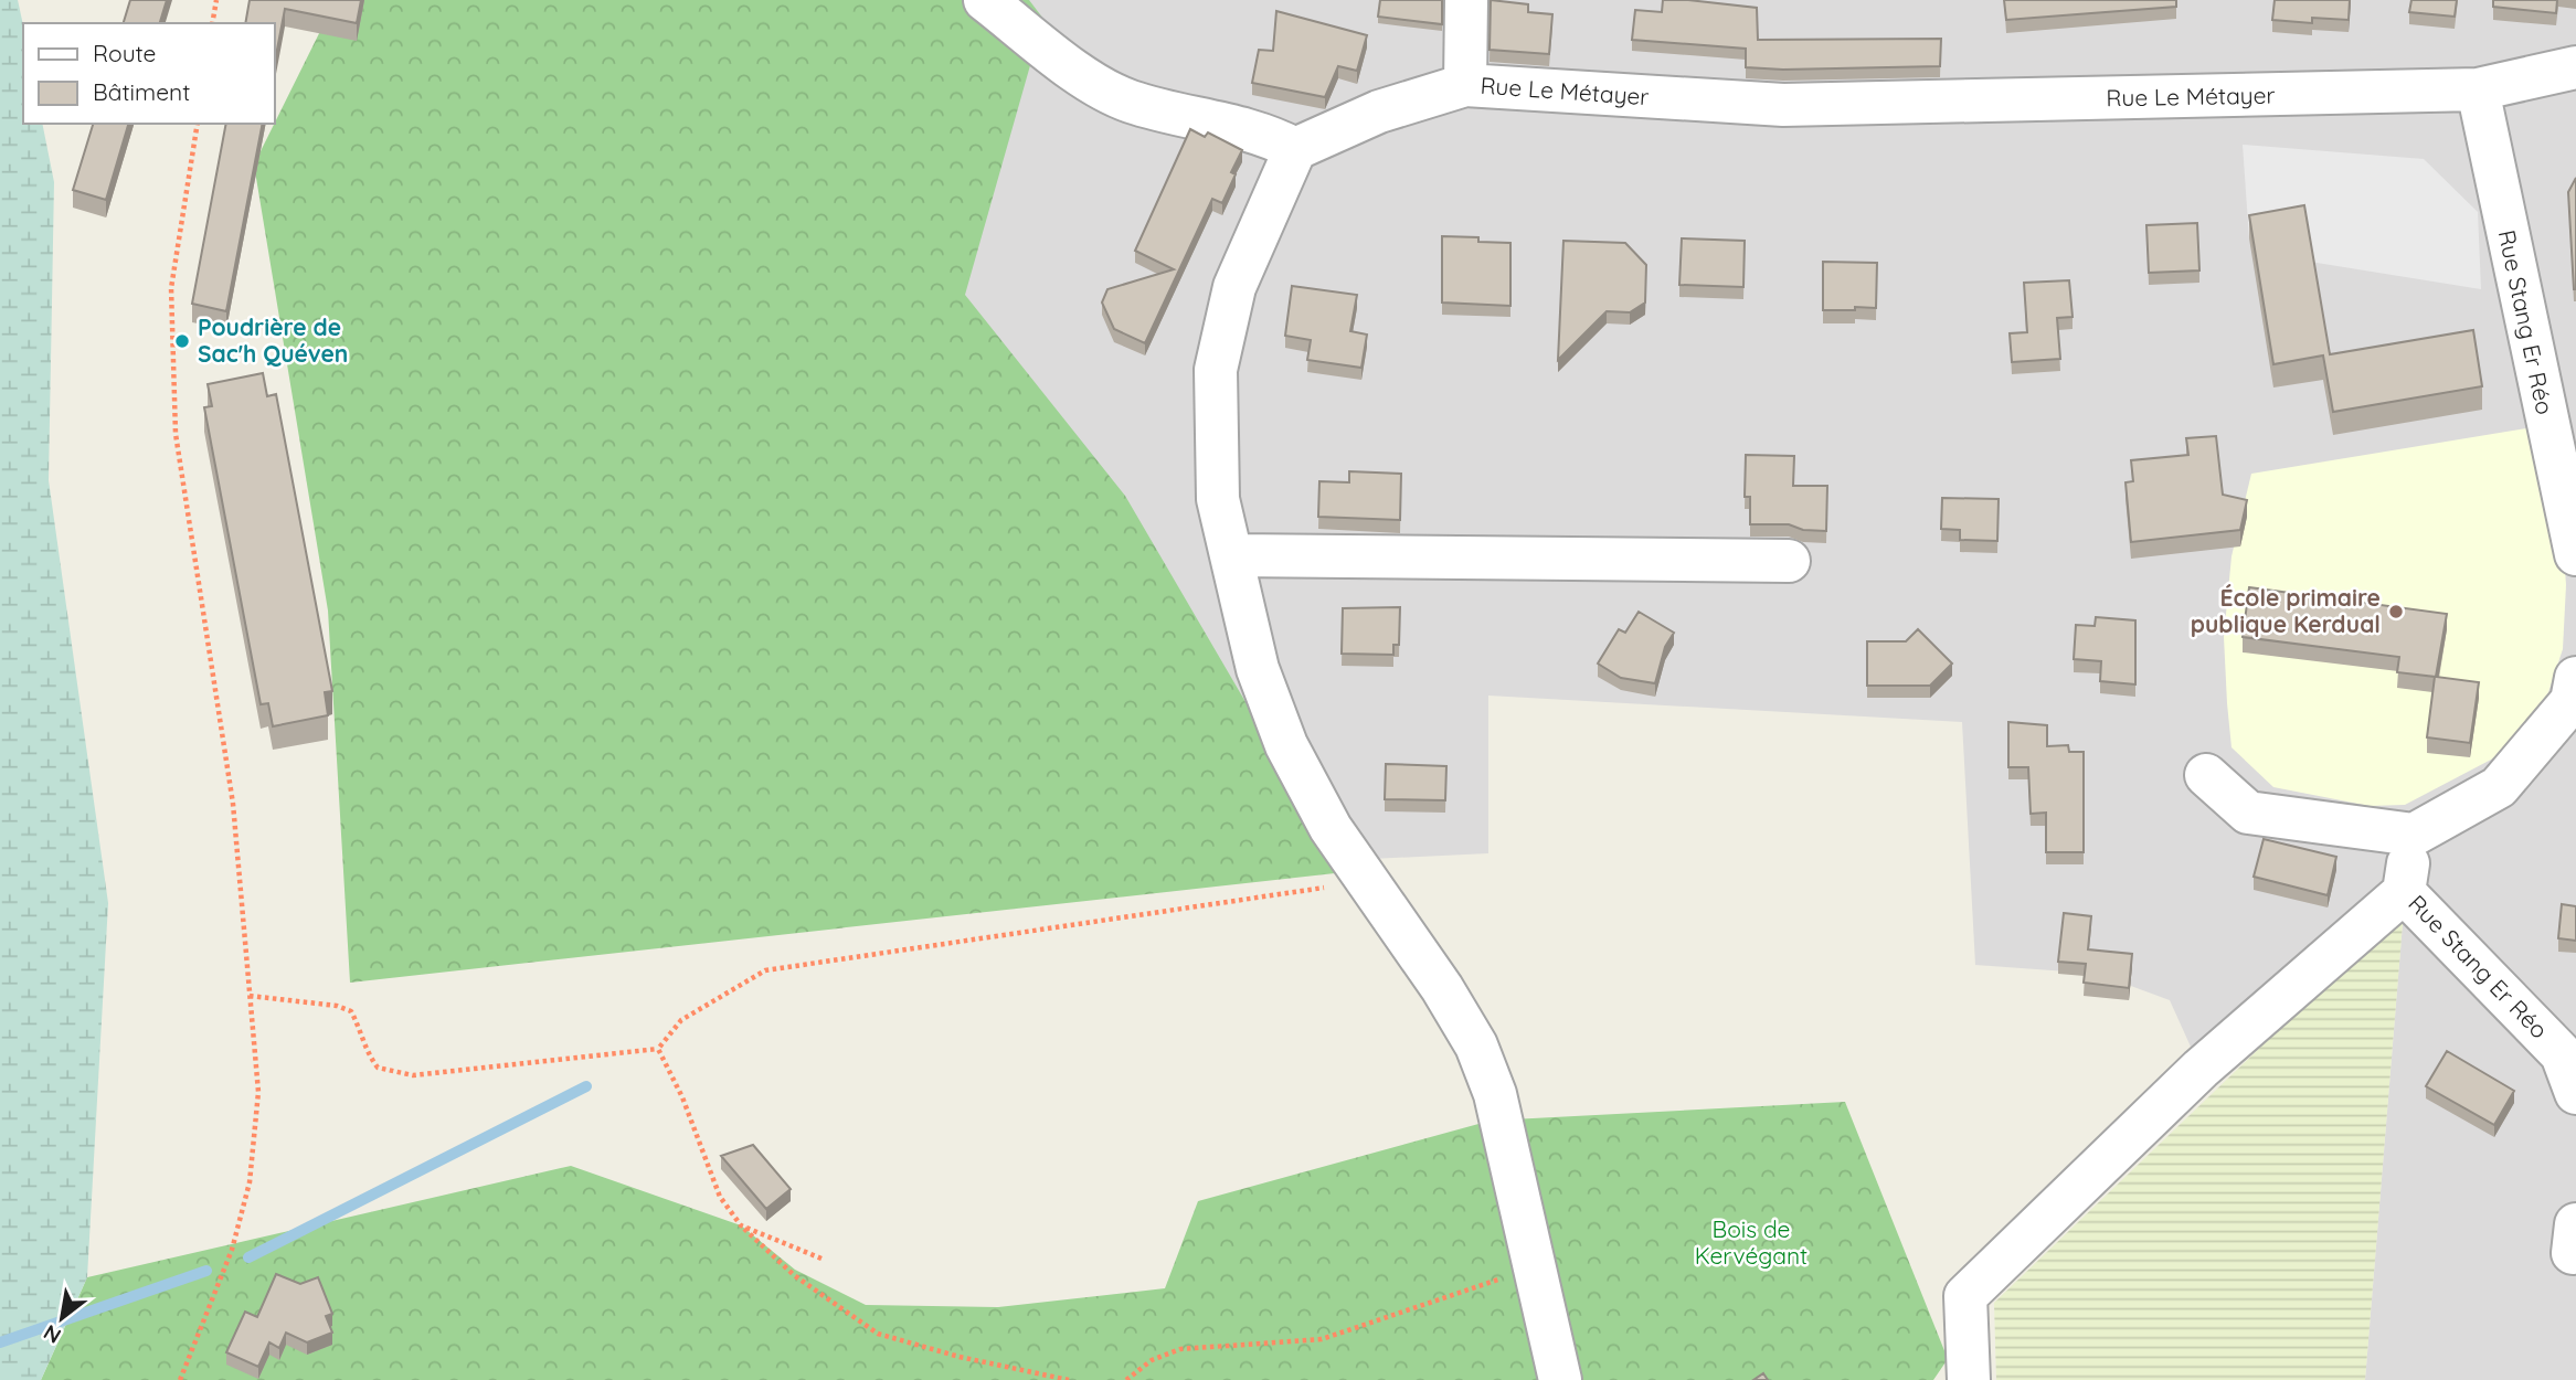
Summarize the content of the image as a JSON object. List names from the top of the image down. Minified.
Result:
{"streets":{"street":["Rue Le Métayer","Rue Stang Er Réo"]},"crossings":[["Rue Le Métayer","Rue Stang Er Réo"]],"parks":["Bois de Kervégant"],"places":["Poudrière de Sac'h Quéven","École primaire publique Kerdual"],"legend":["Route","Bâtiment"],"north":"bottom left"}
